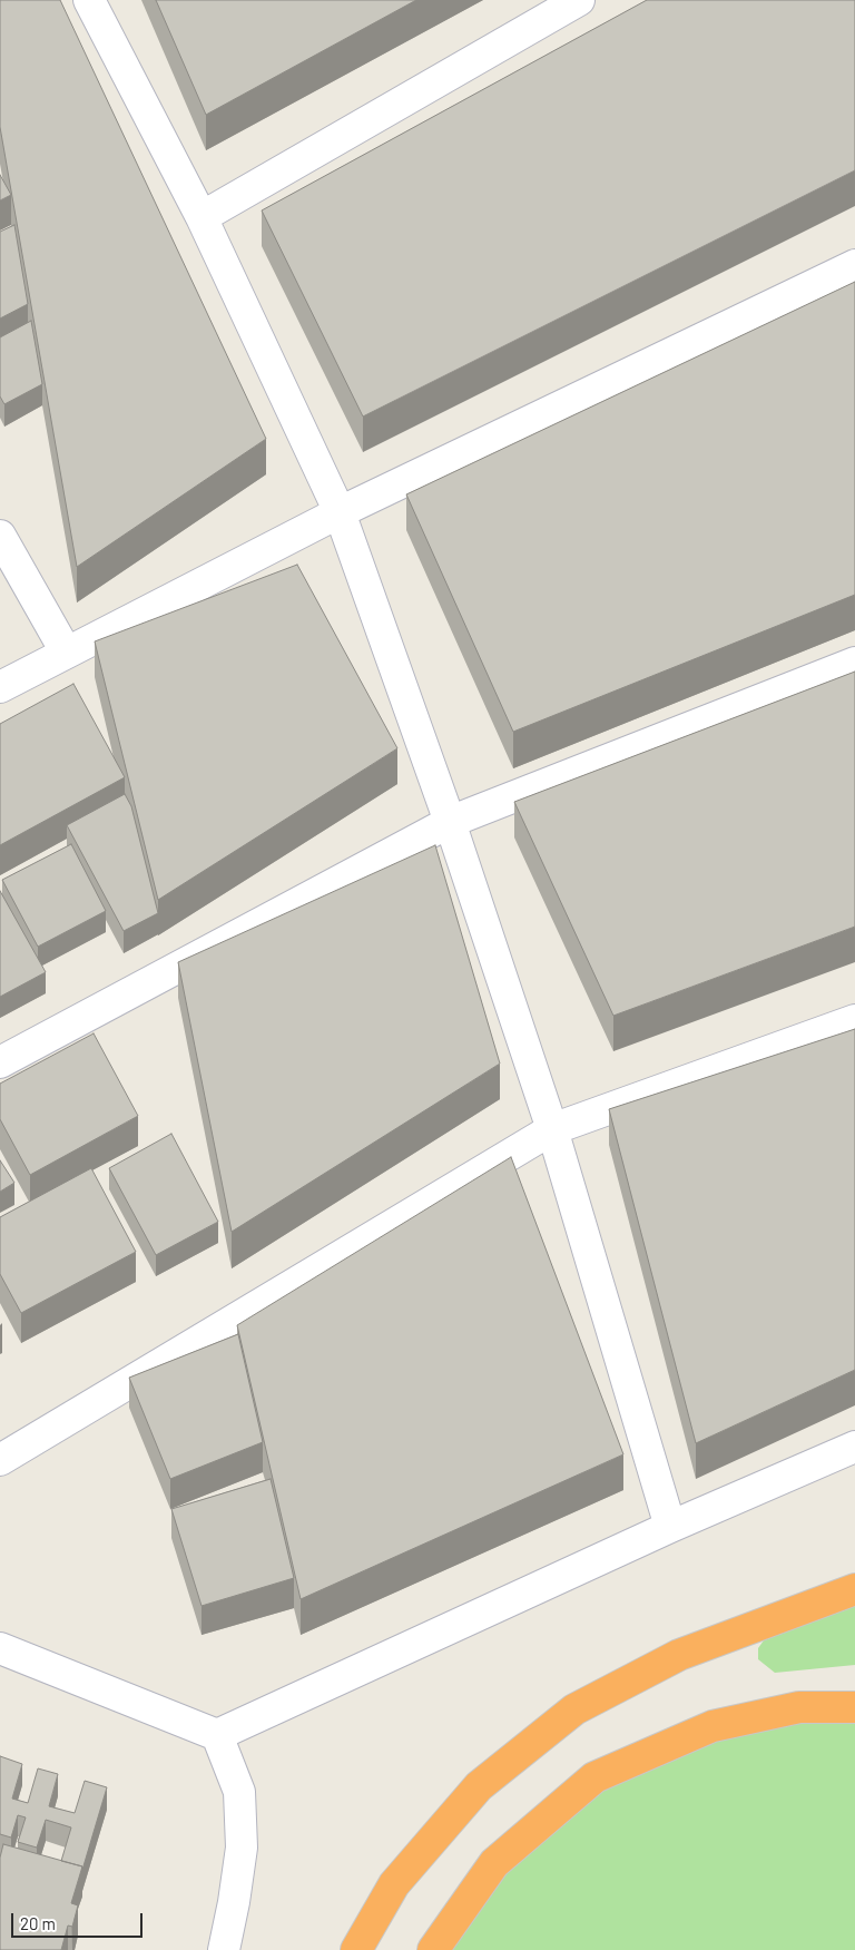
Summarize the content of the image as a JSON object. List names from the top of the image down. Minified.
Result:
{"scale_bar":"20 m"}
